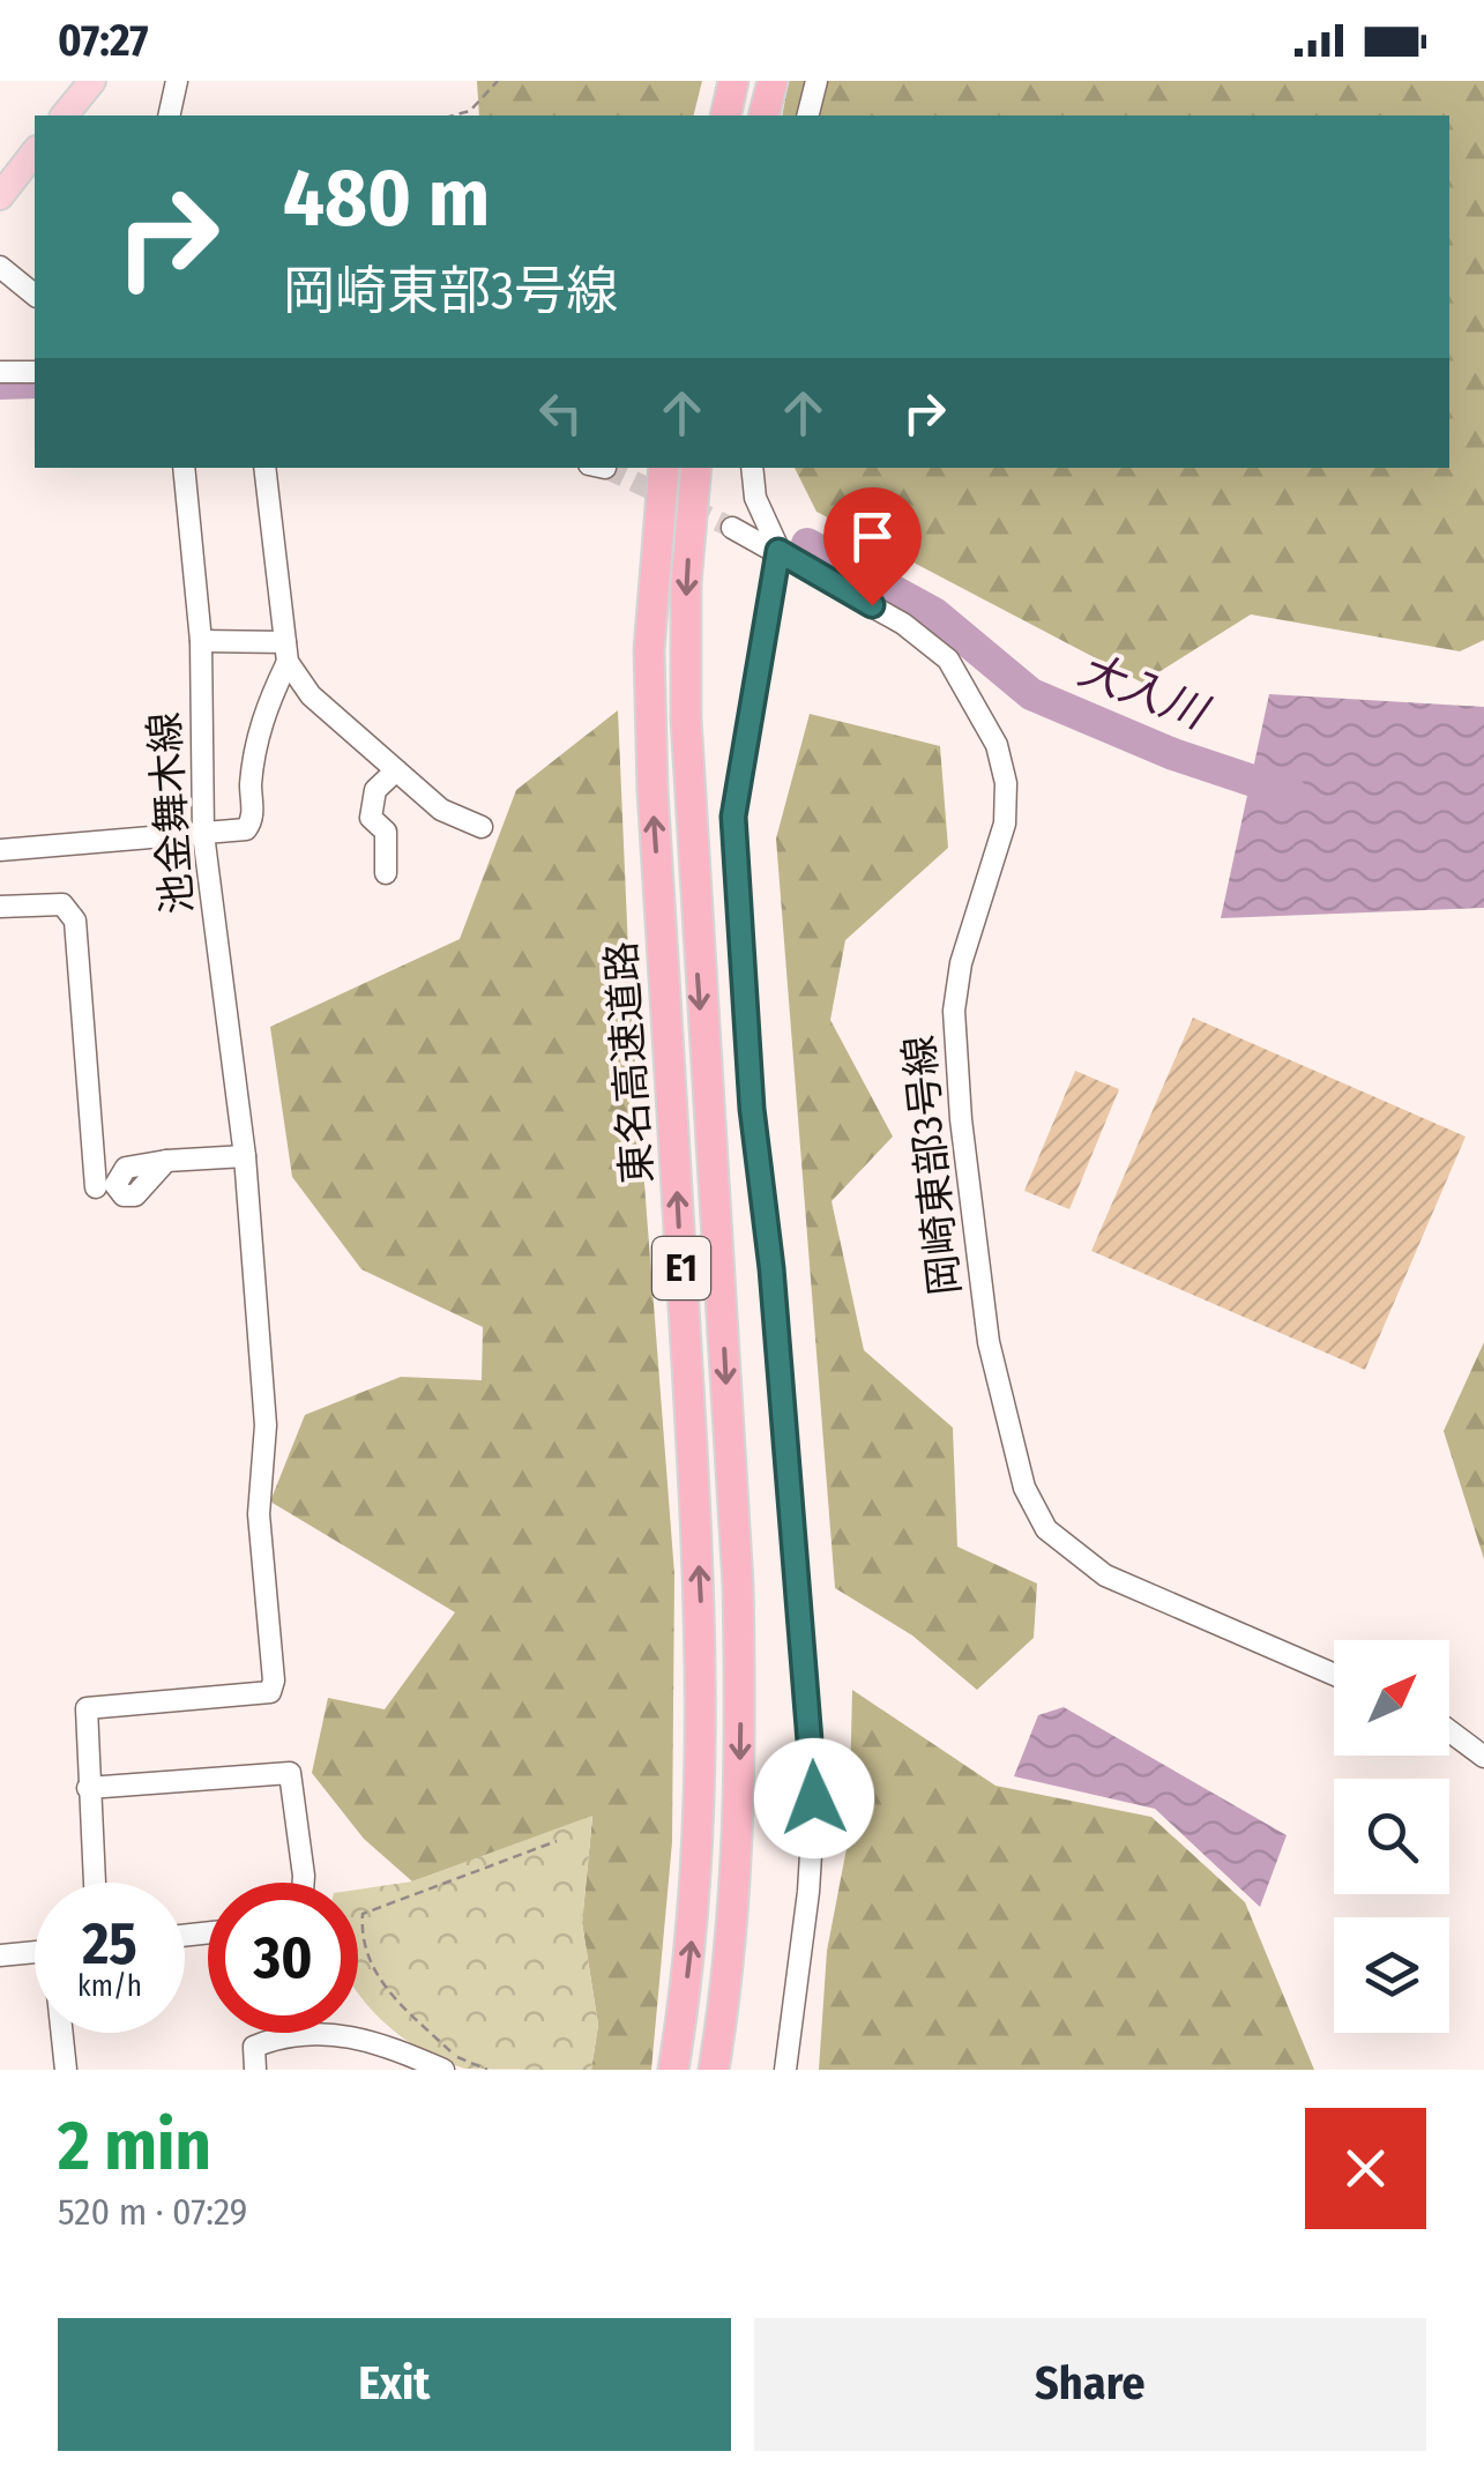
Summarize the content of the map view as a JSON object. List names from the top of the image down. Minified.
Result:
{"streets":{"highway":["東名高速道路","E1"],"street":["池金舞木線","岡崎東部3号線"]},"water":["大入川"],"north":"top right","page":{"status":"07:27","turn":["480 m","岡崎東部3号線"],"speed":"25 km/h","limit":"30","heading":["2 min","520 m · 07:29"],"buttons":["Exit","Share"]}}
